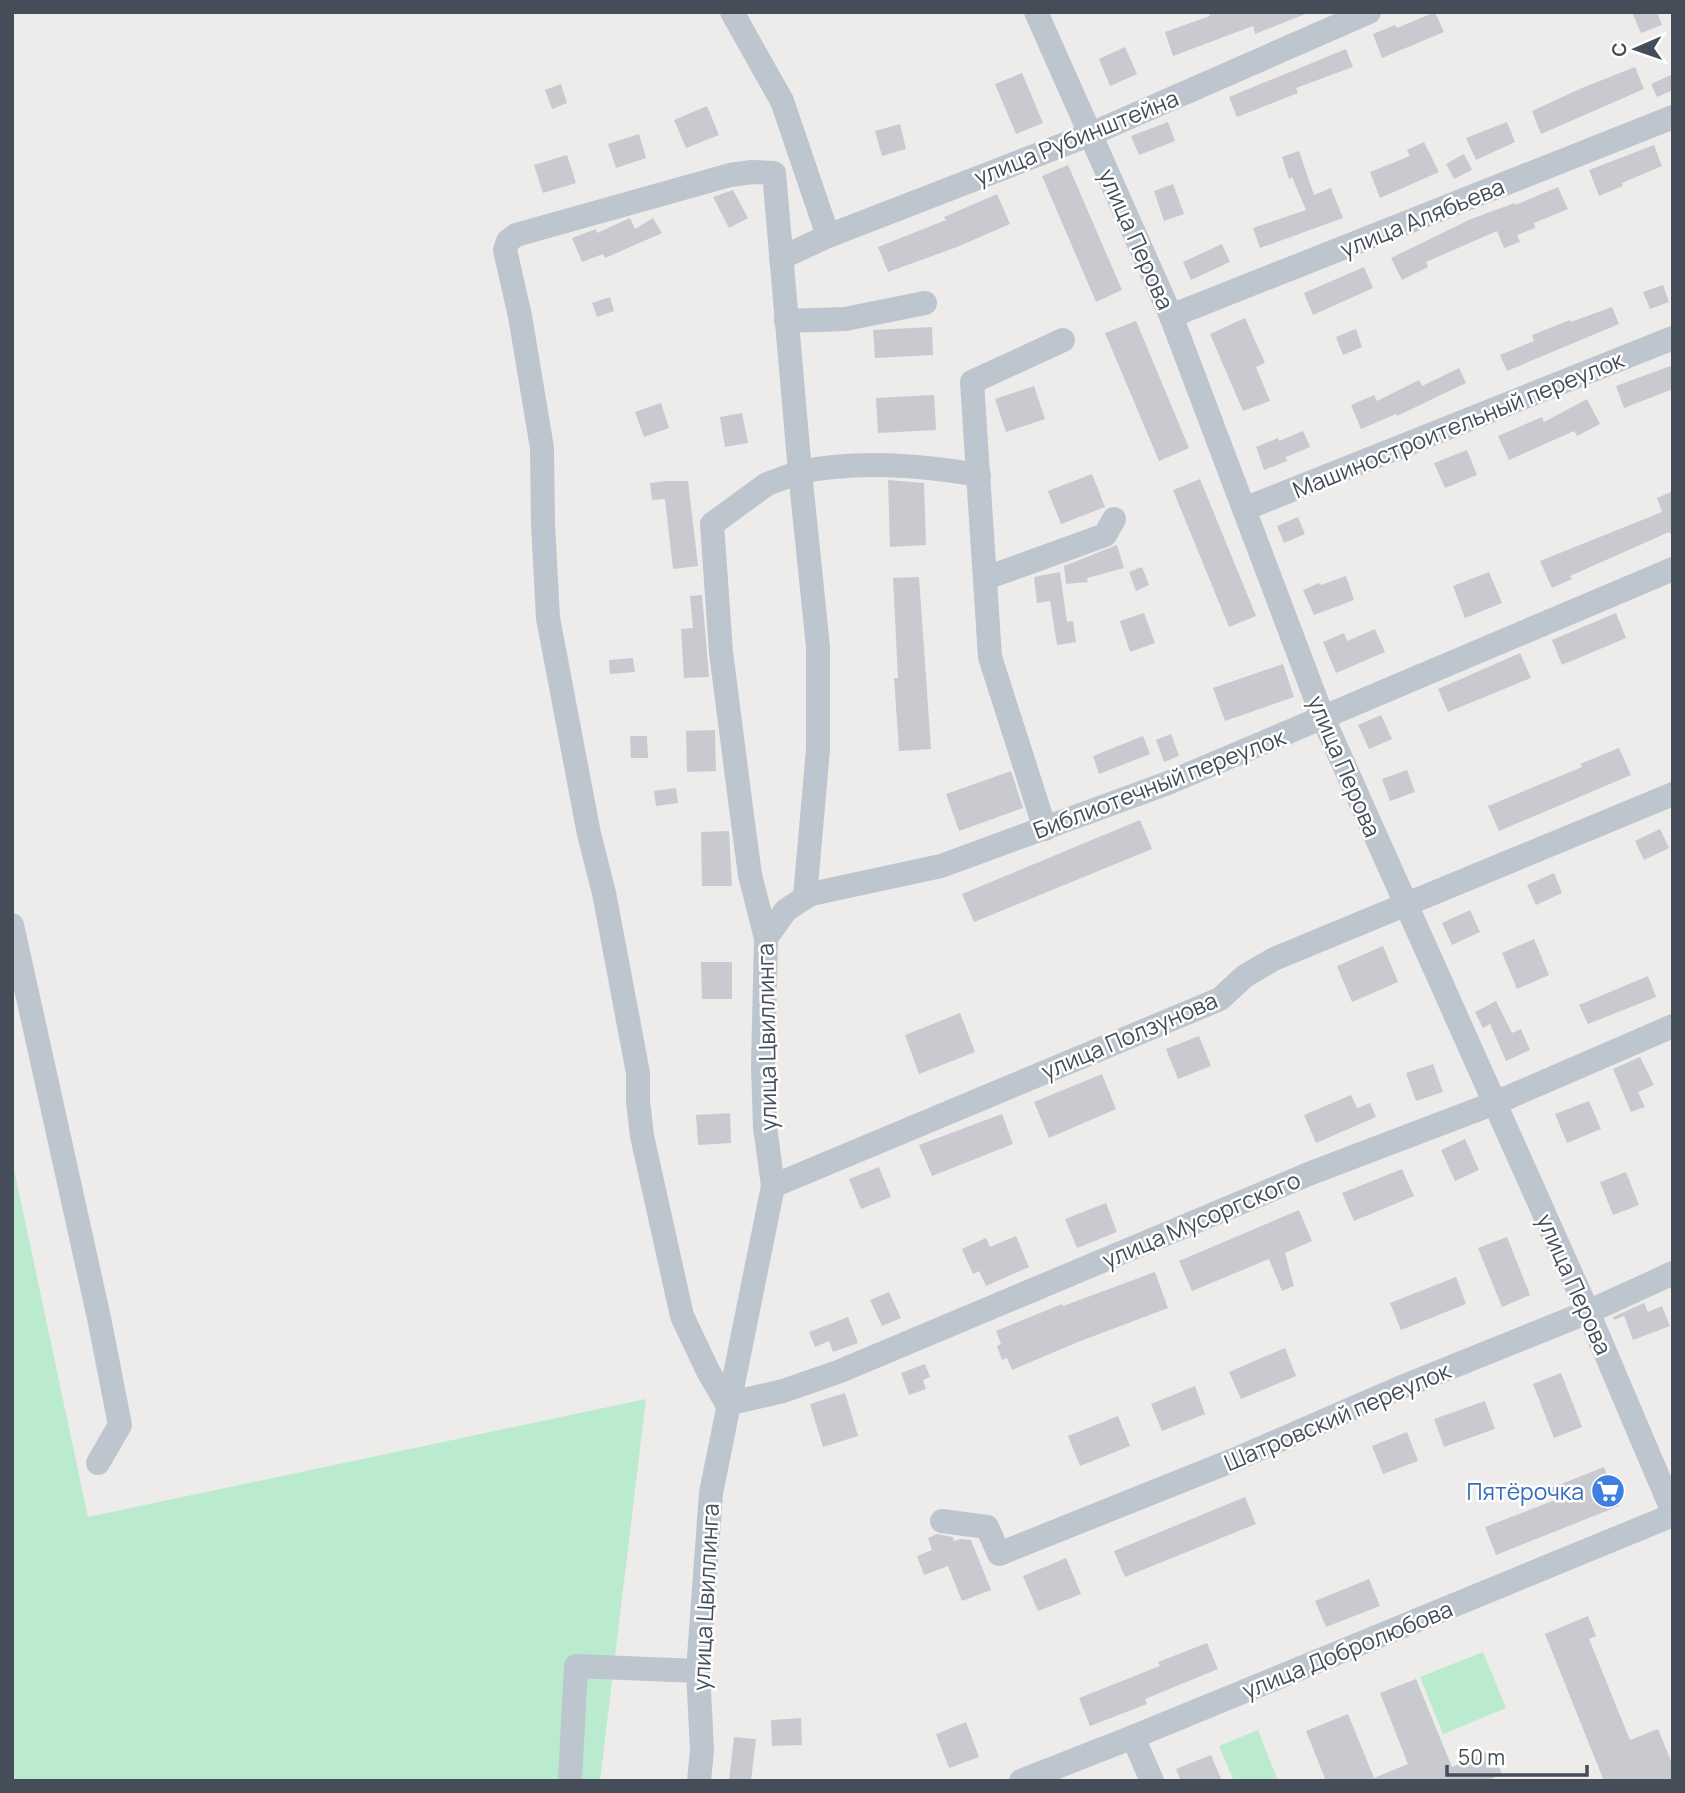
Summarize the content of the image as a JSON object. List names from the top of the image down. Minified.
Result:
{"streets":{"street":["улица Рубинштейна","улица Алябьева","улица Перова","Машиностроительный переулок","Библиотечный переулок","улица Ползунова","улица Цвиллинга","улица Мусоргского","Шатровский переулок","улица Добролюбова"]},"crossings":[["улица Рубинштейна","улица Перова"],["улица Алябьева","улица Перова"],["улица Перова","Машиностроительный переулок"],["улица Перова","Библиотечный переулок"],["улица Перова","улица Ползунова"],["улица Перова","улица Мусоргского"],["улица Перова","Шатровский переулок"],["улица Перова","улица Добролюбова"],["Библиотечный переулок","улица Цвиллинга"],["улица Ползунова","улица Цвиллинга"],["улица Цвиллинга","улица Мусоргского"]],"places":{"supermarket":["Пятёрочка"]},"scale_bar":"50 m","north":"left"}
